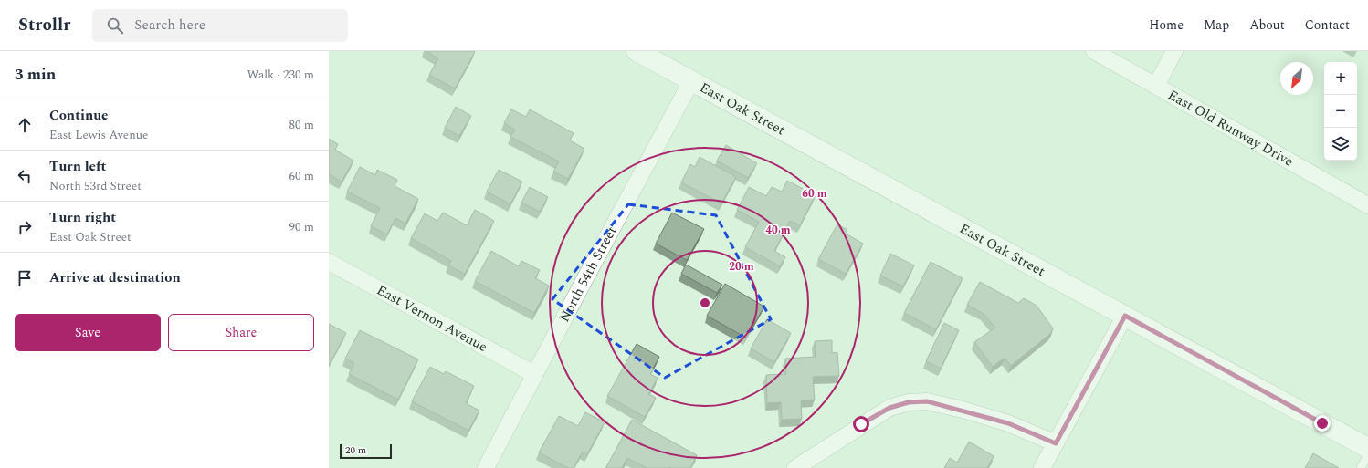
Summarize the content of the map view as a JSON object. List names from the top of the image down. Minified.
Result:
{"streets":{"street":["East Oak Street","East Old Runway Drive","North 54th Street","East Vernon Avenue"]},"crossings":[["East Oak Street","North 54th Street"],["North 54th Street","East Vernon Avenue"]],"scale_bar":"20 m","north":"bottom left","page":{"header":"Strollr","search":"Search here","nav":["Home","Map","About","Contact"],"heading":["3 min","Walk · 230 m"],"map_buttons":["+","−"],"list":[["Continue","East Lewis Avenue","80 m"],["Turn left","North 53rd Street","60 m"],["Turn right","East Oak Street","90 m"],"Arrive at destination"],"buttons":["Save","Share"],"scale":"20 m"},"rings":["60 m","40 m","20 m"]}
